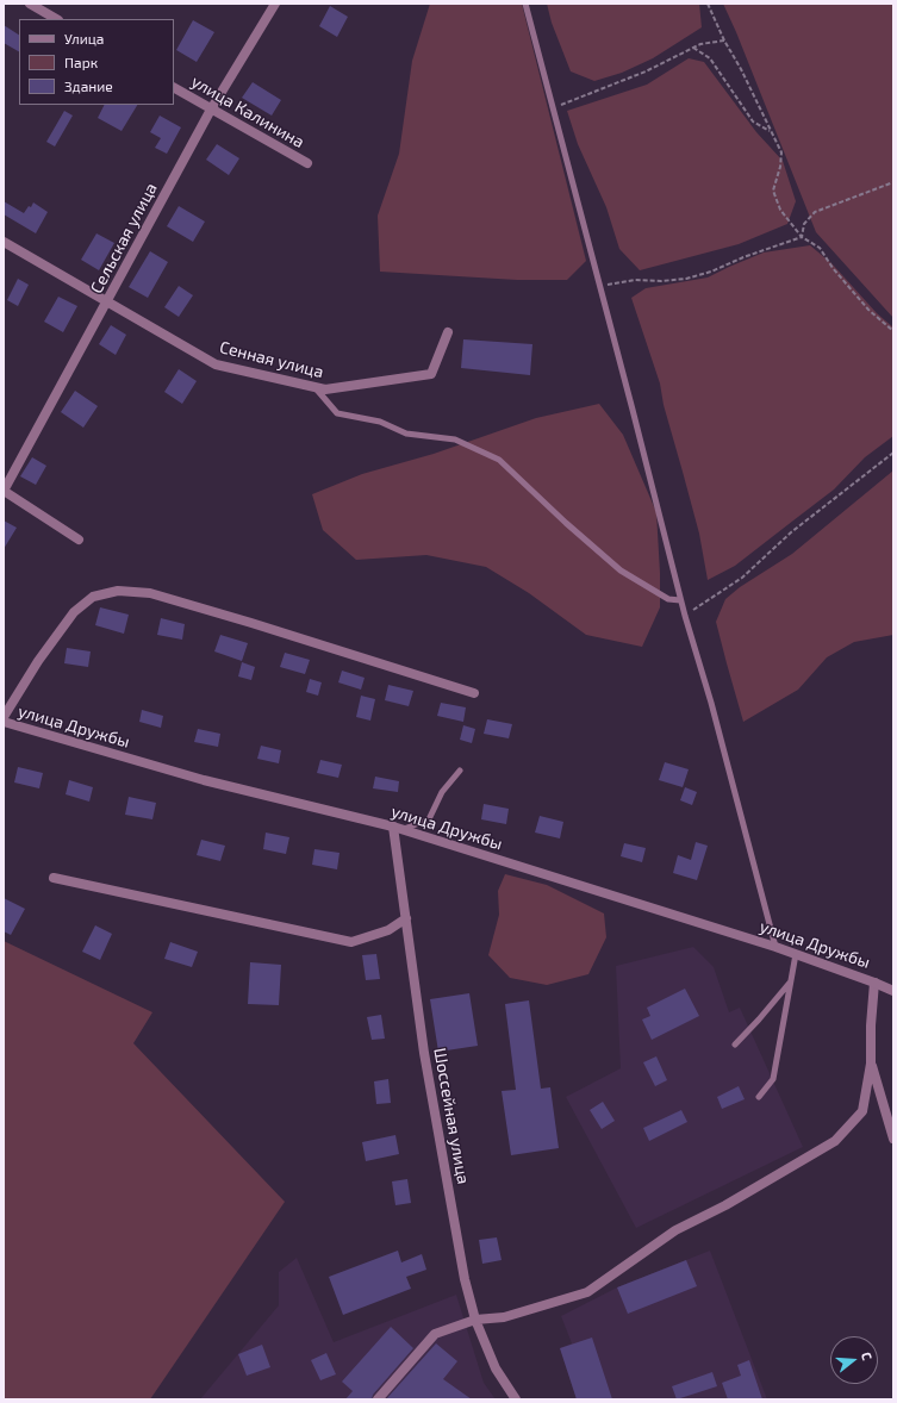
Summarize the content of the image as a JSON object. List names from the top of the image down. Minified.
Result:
{"streets":{"street":["улица Калинина","Сельская улица","Сенная улица","улица Дружбы","Шоссейная улица"]},"crossings":[["улица Калинина","Сельская улица"],["Сельская улица","Сенная улица"],["улица Дружбы","Шоссейная улица"]],"legend":["Улица","Парк","Здание"],"north":"right"}
